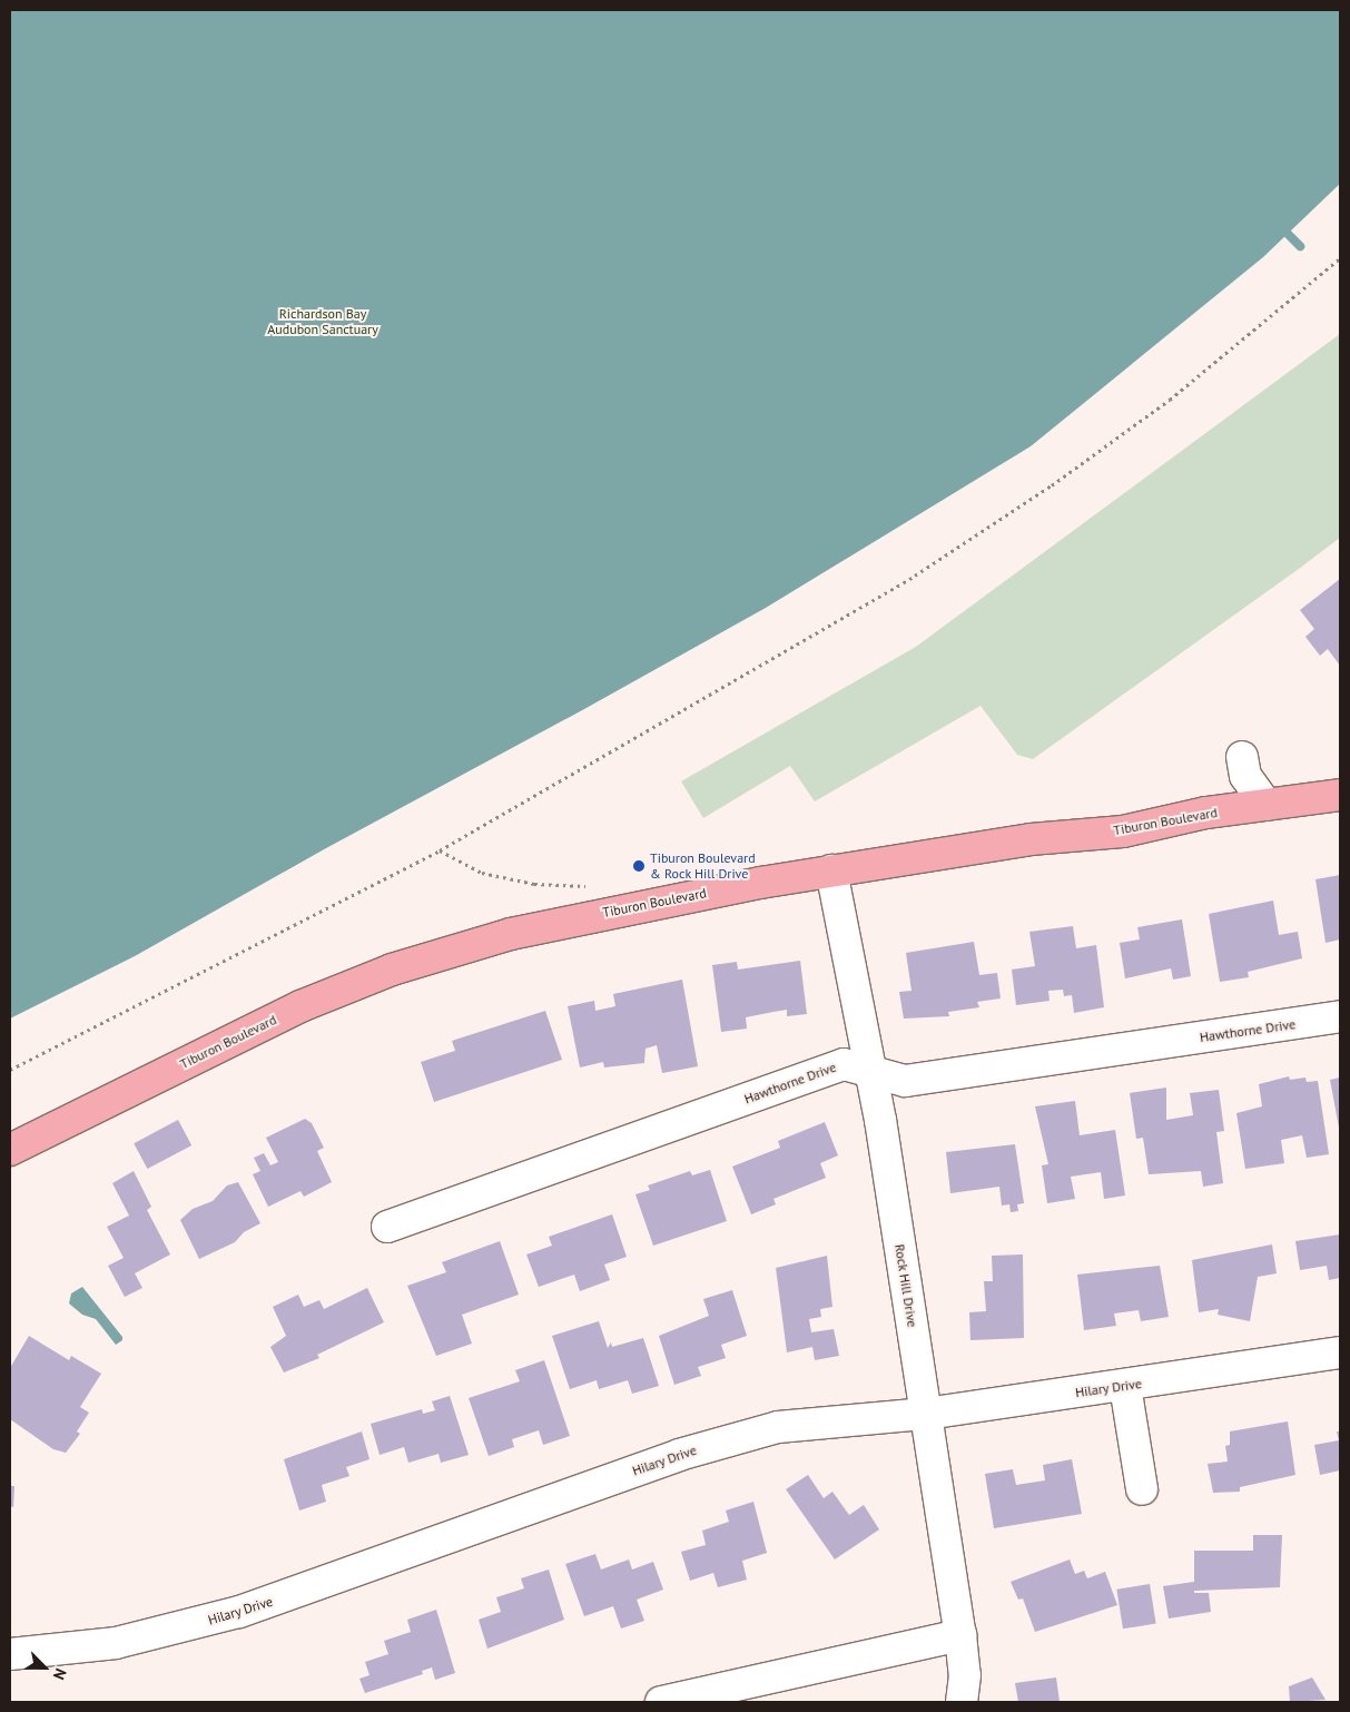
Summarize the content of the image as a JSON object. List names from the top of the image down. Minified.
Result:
{"streets":{"main road":["Tiburon Boulevard"],"street":["Hawthorne Drive","Rock Hill Drive","Hilary Drive"]},"crossings":[["Tiburon Boulevard","Rock Hill Drive"],["Hawthorne Drive","Rock Hill Drive"],["Rock Hill Drive","Hilary Drive"]],"parks":["Richardson Bay Audubon Sanctuary"],"places":["Tiburon Boulevard & Rock Hill Drive"],"north":"bottom right"}
